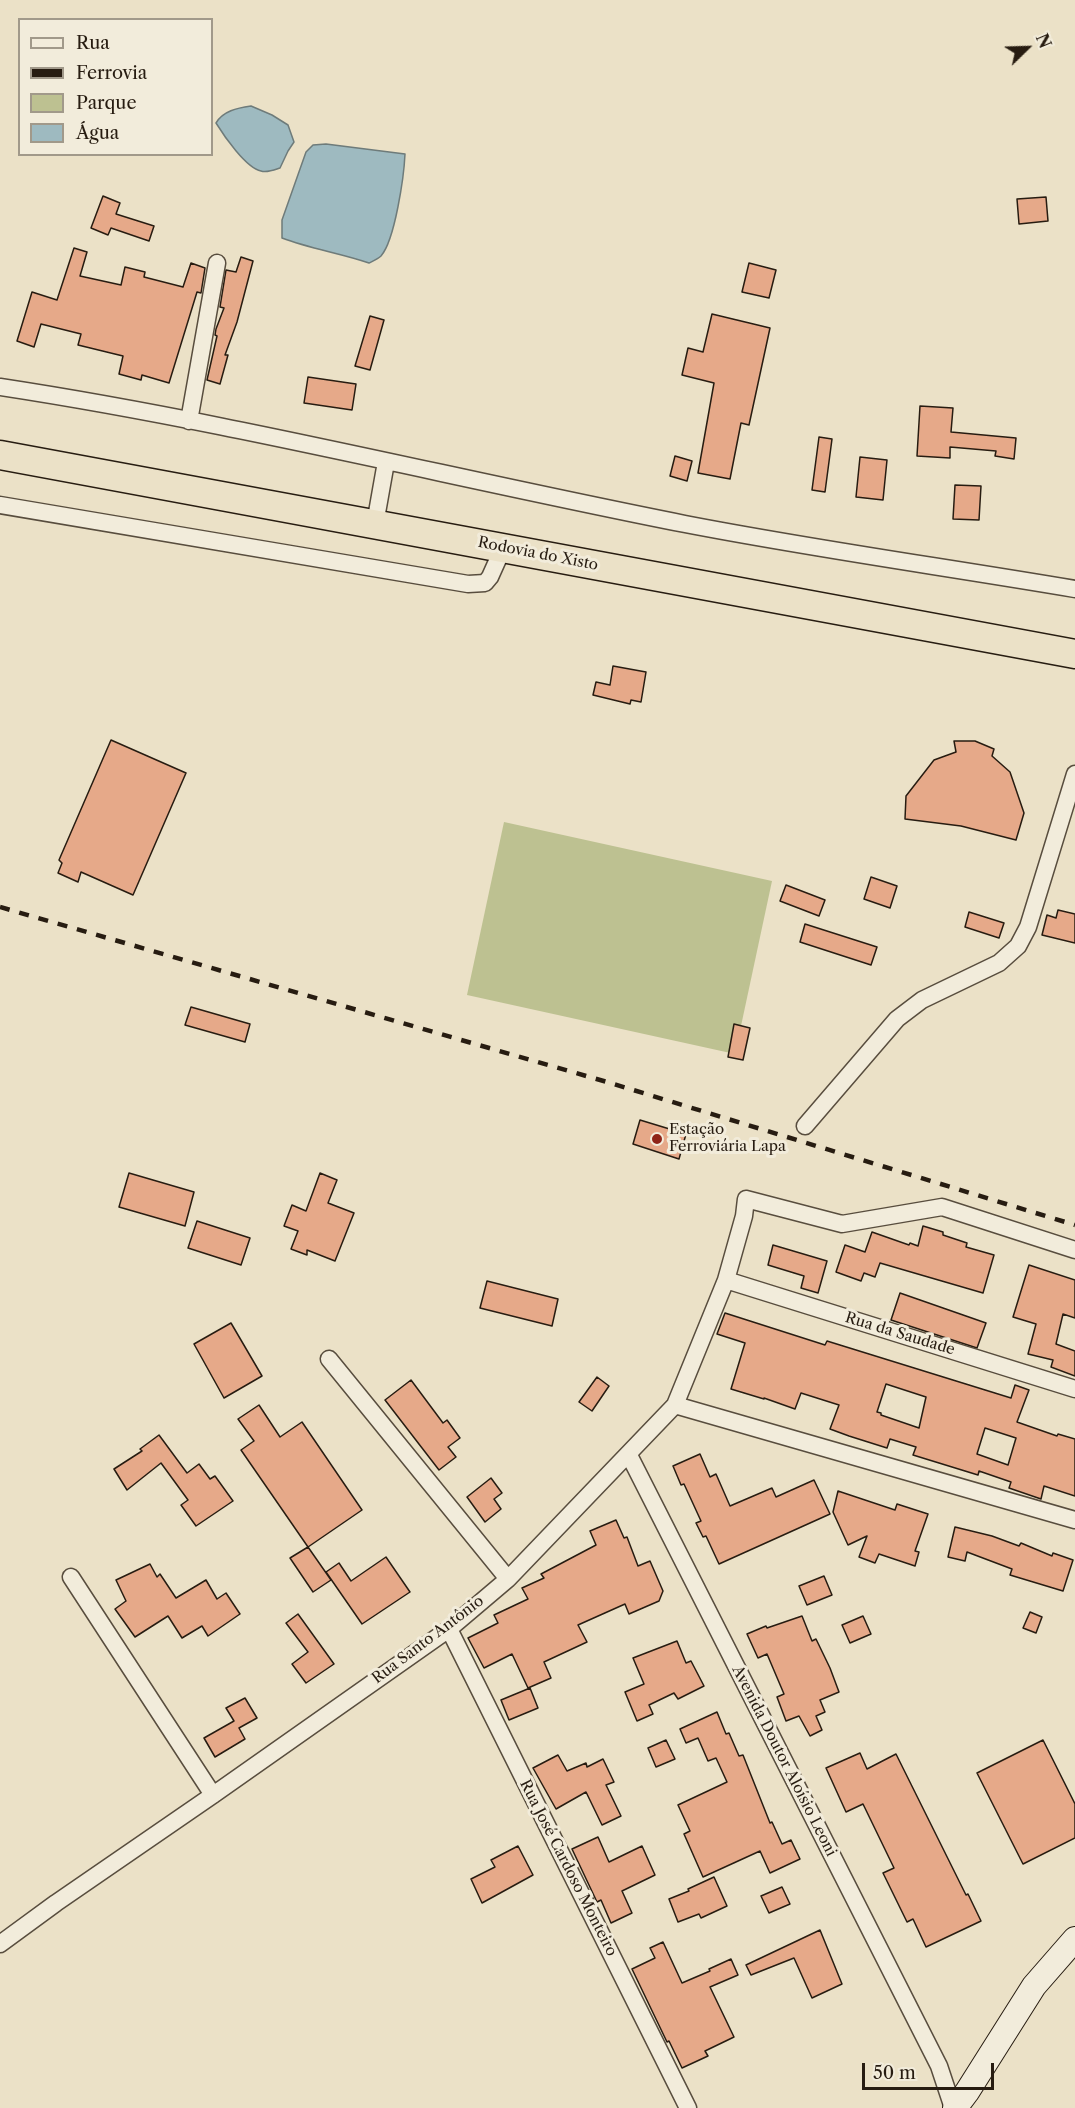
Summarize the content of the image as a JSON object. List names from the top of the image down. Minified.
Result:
{"streets":{"highway":["Rodovia do Xisto"],"street":["Rua da Saudade","Rua Santo Antônio","Avenida Doutor Aloísio Leoni","Rua José Cardoso Monteiro"]},"crossings":[["Rua da Saudade","Rua Santo Antônio"],["Rua Santo Antônio","Avenida Doutor Aloísio Leoni"],["Rua Santo Antônio","Rua José Cardoso Monteiro"]],"places":["Estação Ferroviária Lapa"],"legend":["Rua","Ferrovia","Parque","Água"],"scale_bar":"50 m","north":"top right"}
